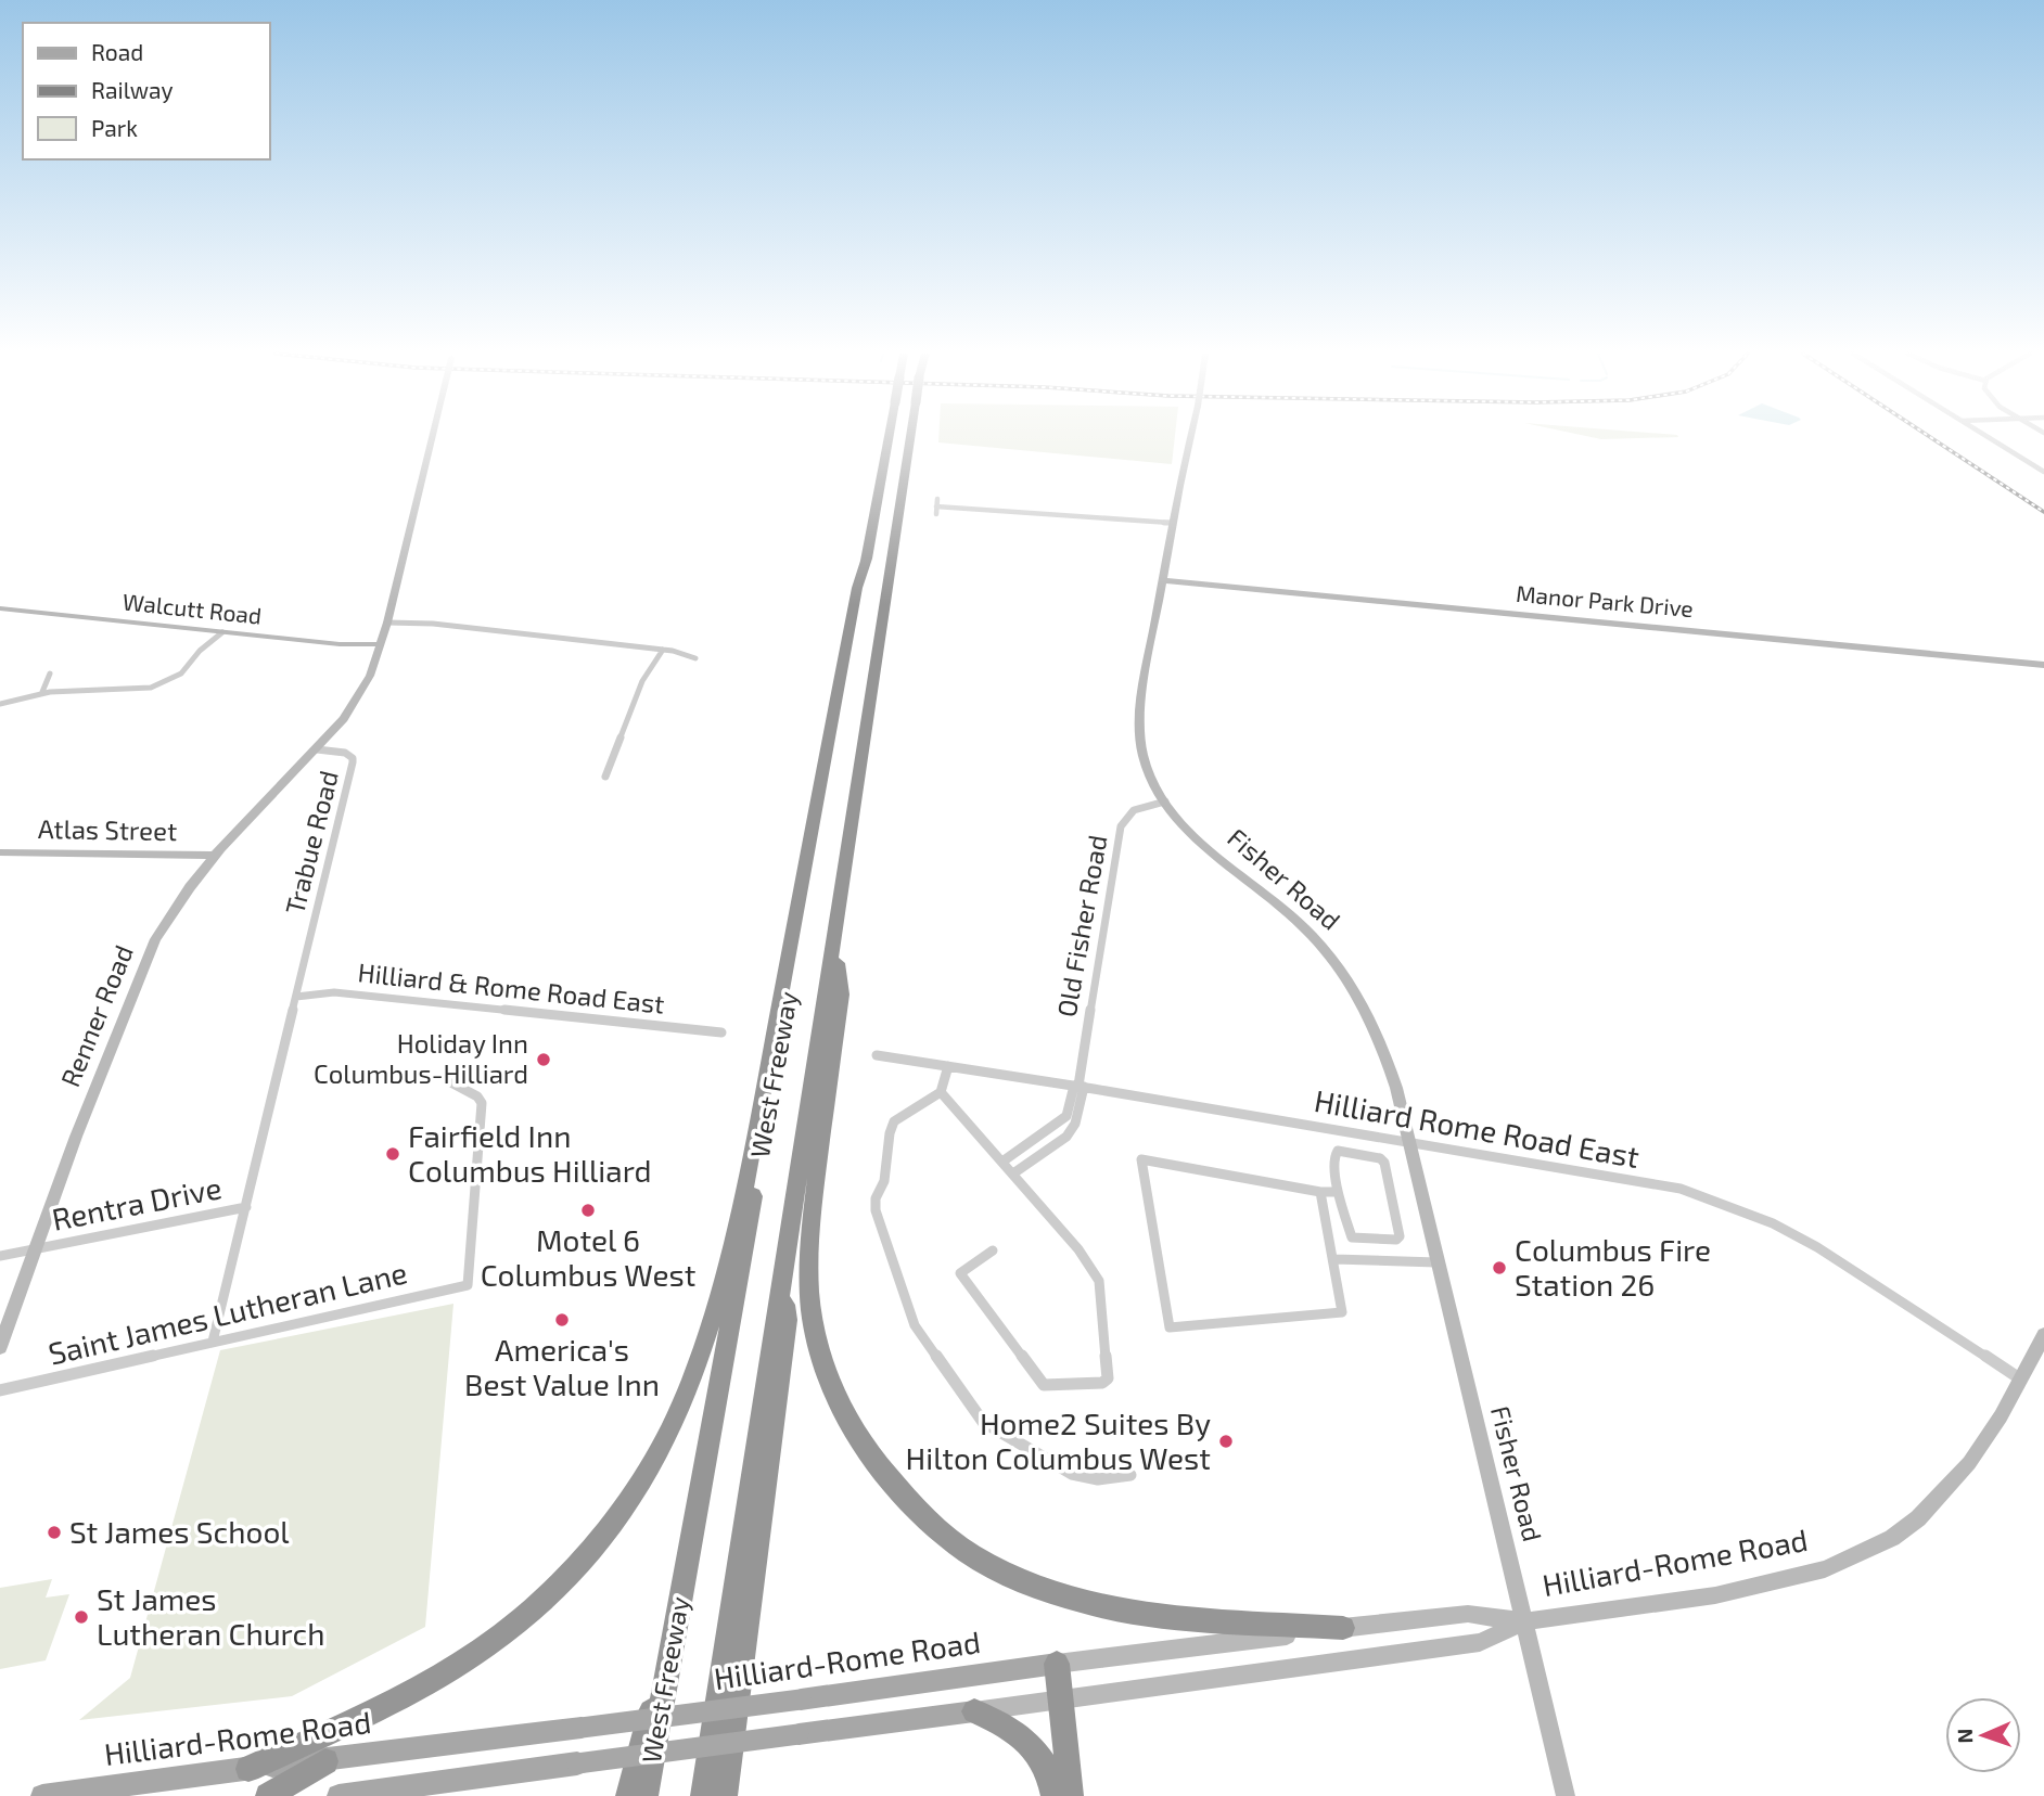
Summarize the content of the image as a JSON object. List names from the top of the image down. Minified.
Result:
{"streets":{"highway":["West Freeway"],"main road":["Manor Park Drive","Walcutt Road","Atlas Street","Trabue Road","Fisher Road","Renner Road","Hilliard-Rome Road"],"street":["Old Fisher Road","Hilliard & Rome Road East","Hilliard Rome Road East","Rentra Drive","Saint James Lutheran Lane"]},"crossings":[["Manor Park Drive","Fisher Road"],["Walcutt Road","Trabue Road"],["Atlas Street","Renner Road"],["Trabue Road","Hilliard & Rome Road East"],["Trabue Road","Renner Road"],["Trabue Road","Rentra Drive"],["Trabue Road","Saint James Lutheran Lane"],["Fisher Road","Old Fisher Road"],["Fisher Road","Hilliard Rome Road East"],["Fisher Road","Hilliard-Rome Road"],["Old Fisher Road","Hilliard Rome Road East"],["Renner Road","Rentra Drive"],["Hilliard Rome Road East","Hilliard-Rome Road"]],"places":["Holiday Inn Columbus-Hilliard","Fairfield Inn Columbus Hilliard","Motel 6 Columbus West","Columbus Fire Station 26","America's Best Value Inn","Home2 Suites By Hilton Columbus West","St James School","St James Lutheran Church"],"legend":["Road","Railway","Park"],"north":"left"}
